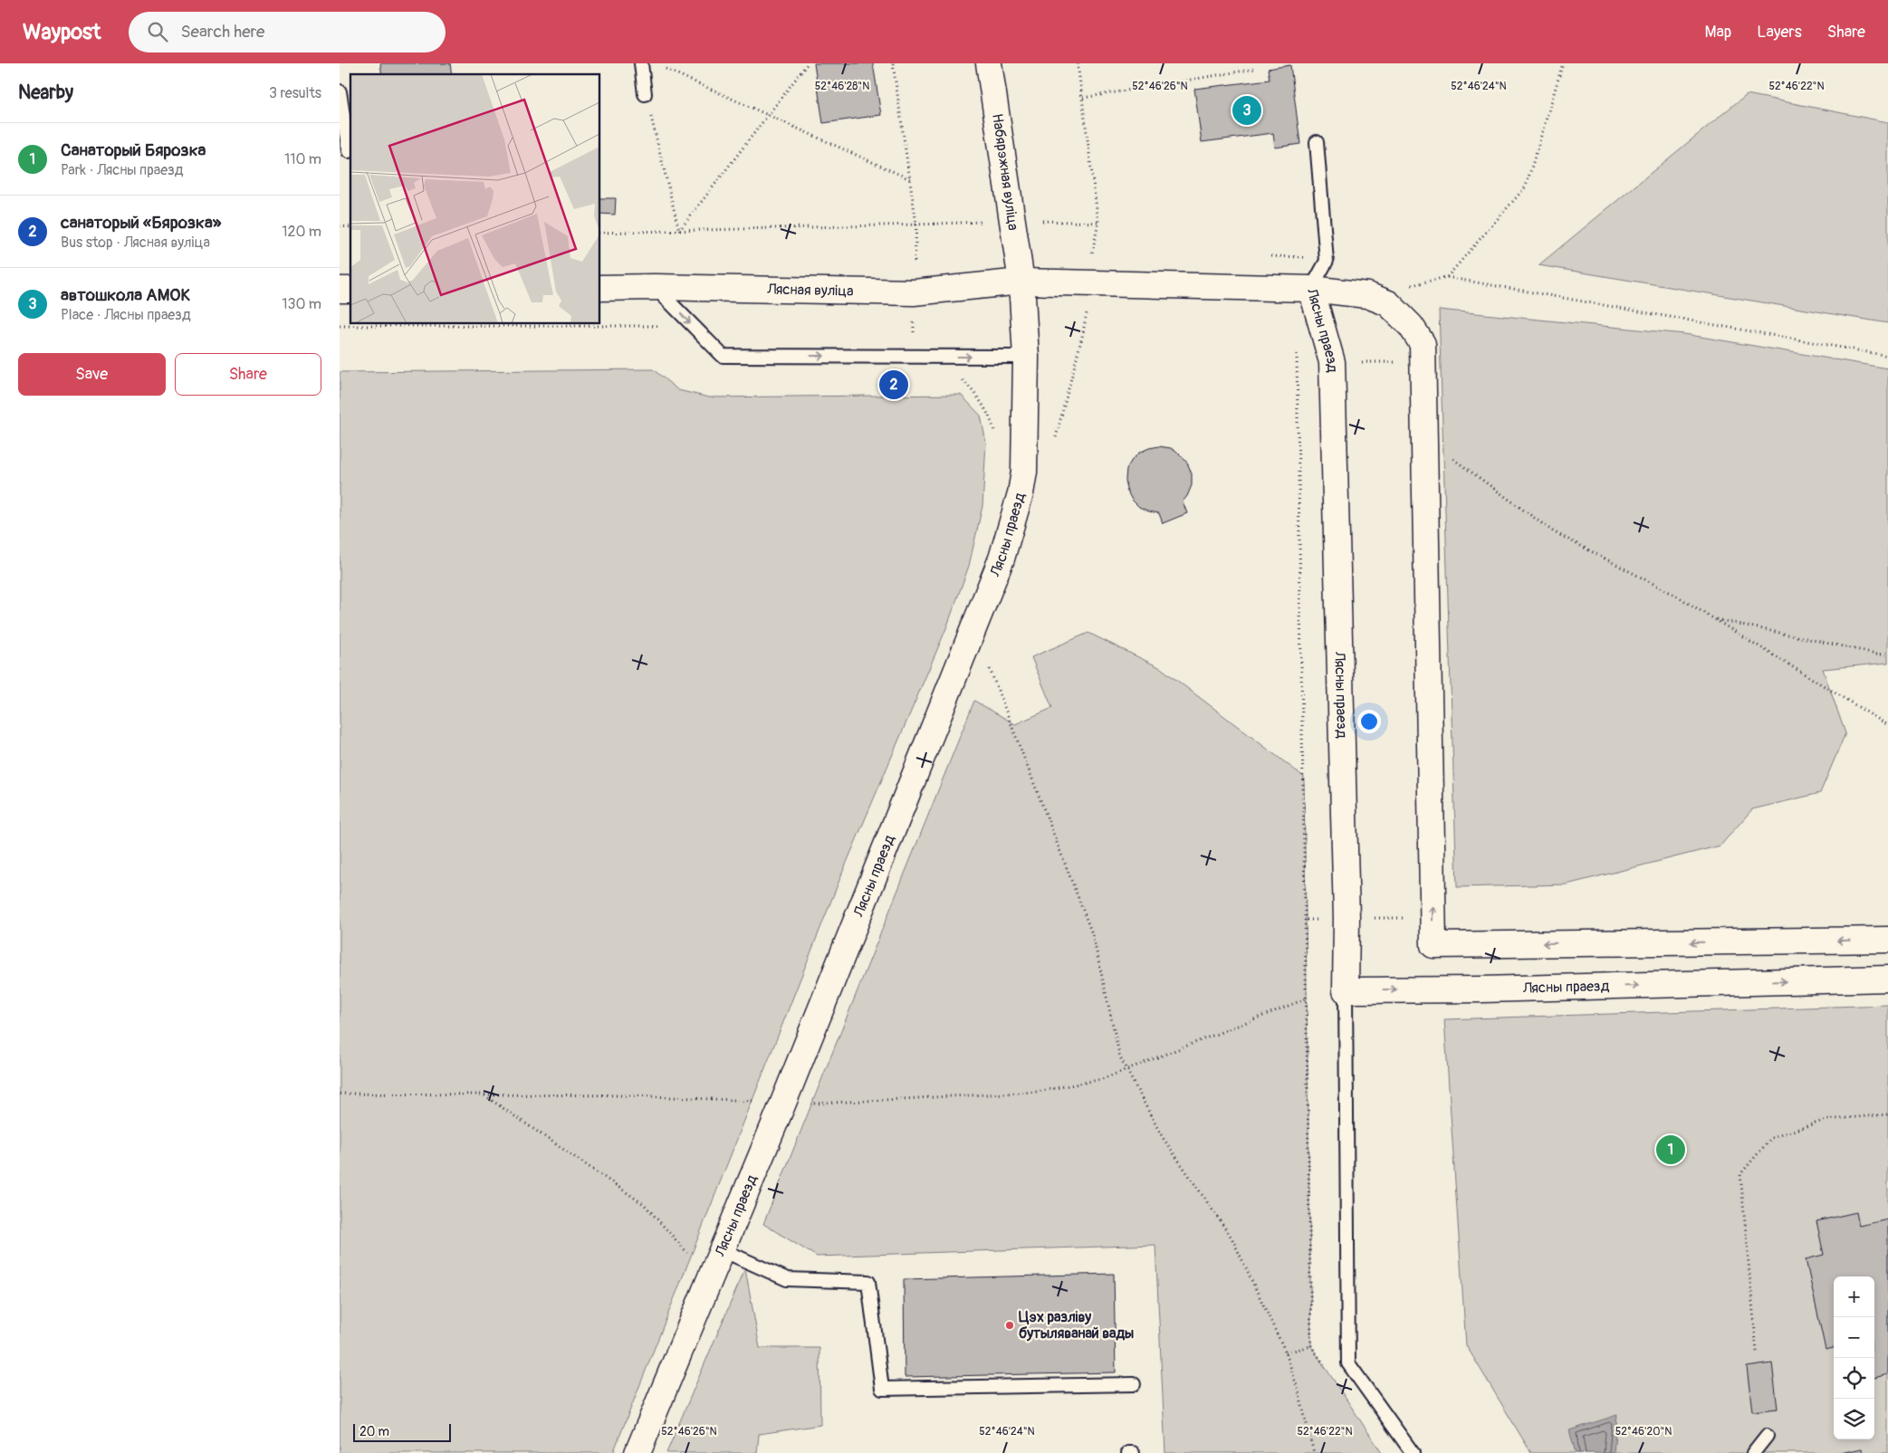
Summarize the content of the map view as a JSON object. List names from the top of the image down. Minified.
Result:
{"streets":{"street":["Набярэжная вуліца","Лясная вуліца","Лясны праезд"]},"crossings":[["Набярэжная вуліца","Лясная вуліца"],["Набярэжная вуліца","Лясны праезд"],["Лясная вуліца","Лясны праезд"]],"places":["Цэх разліву бутыляванай вады"],"scale_bar":"20 m","page":{"header":"Waypost","search":"Search here","nav":["Map","Layers","Share"],"heading":["Nearby","3 results"],"pins":["3","2","1"],"list":[{"mark":"1","name":"Санаторый Бярозка","note":"Park · Лясны праезд","value":"110 m"},{"mark":"2","name":"санаторый «Бярозка»","note":"Bus stop · Лясная вуліца","value":"120 m"},{"mark":"3","name":"автошкола АМОК","note":"Place · Лясны праезд","value":"130 m"}],"buttons":["Save","Share"],"map_buttons":["+","−"],"scale":"20 m"},"coordinates":["52°46'28\"N","52°46'26\"N","52°46'24\"N","52°46'22\"N","52°46'20\"N"]}
